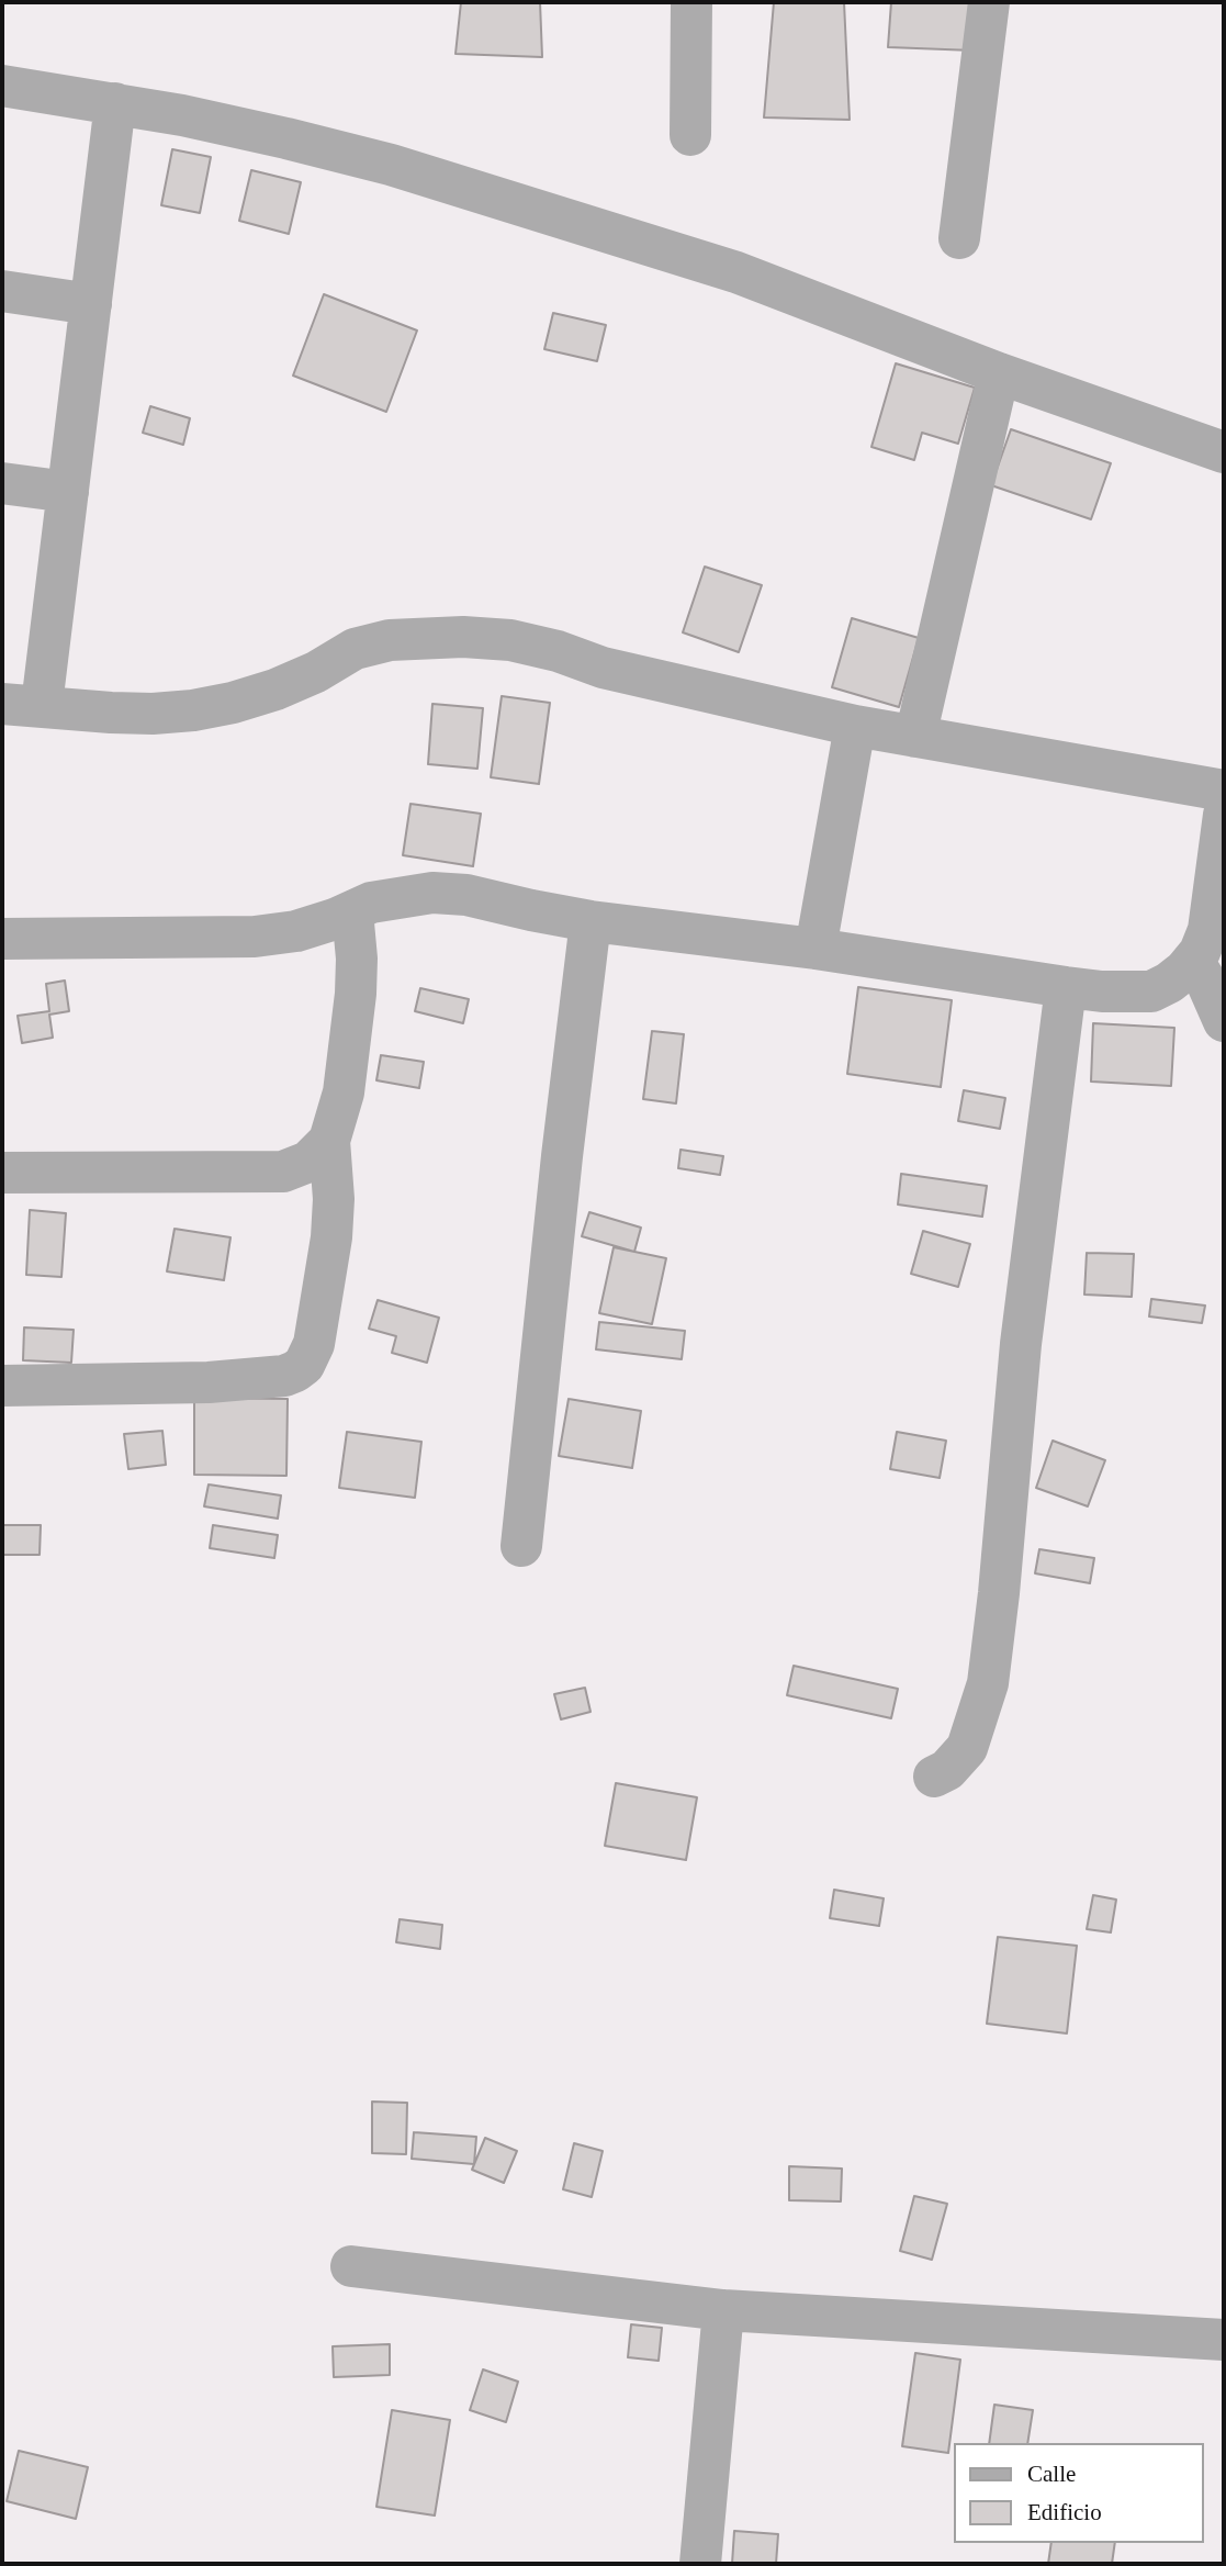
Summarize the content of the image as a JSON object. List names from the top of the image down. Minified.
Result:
{"legend":["Calle","Edificio"]}
